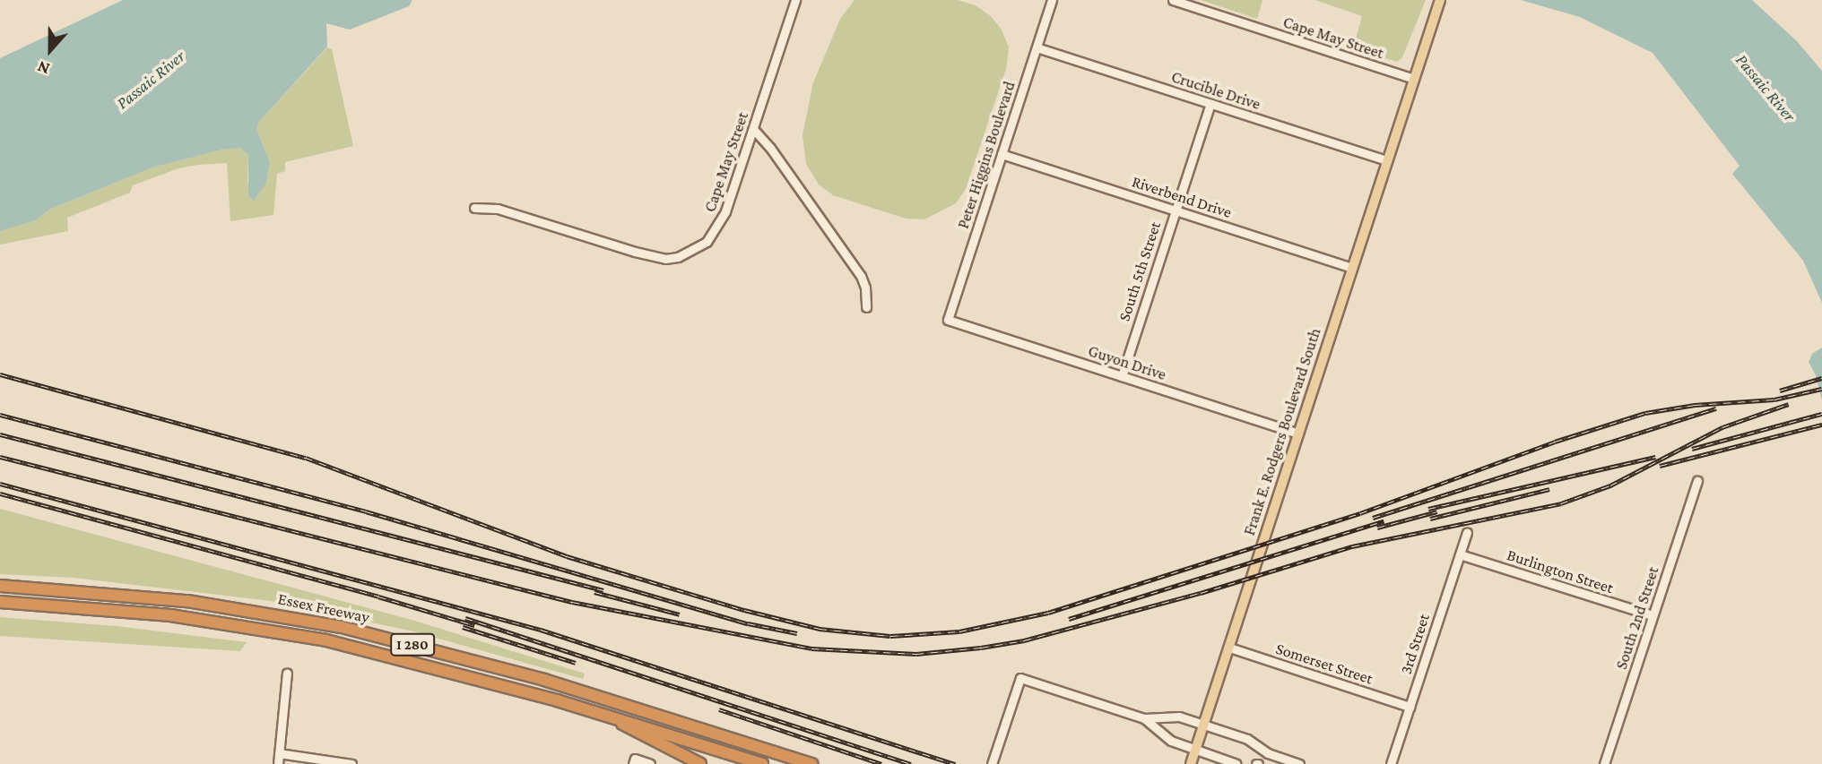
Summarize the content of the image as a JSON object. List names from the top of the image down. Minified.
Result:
{"streets":{"highway":["Essex Freeway","I 280"],"main road":["Frank E. Rodgers Boulevard South"],"street":["Cape May Street","Crucible Drive","Peter Higgins Boulevard","Riverbend Drive","South 5th Street","Guyon Drive","Burlington Street","South 2nd Street","3rd Street","Somerset Street"]},"crossings":[["Crucible Drive","Peter Higgins Boulevard"],["Crucible Drive","South 5th Street"],["Crucible Drive","Frank E. Rodgers Boulevard South"],["Peter Higgins Boulevard","Riverbend Drive"],["Peter Higgins Boulevard","Guyon Drive"],["Riverbend Drive","South 5th Street"],["Riverbend Drive","Frank E. Rodgers Boulevard South"],["South 5th Street","Guyon Drive"],["Guyon Drive","Frank E. Rodgers Boulevard South"],["Frank E. Rodgers Boulevard South","Somerset Street"],["Burlington Street","South 2nd Street"],["Burlington Street","3rd Street"],["3rd Street","Somerset Street"]],"water":["Passaic River"],"north":"bottom"}
